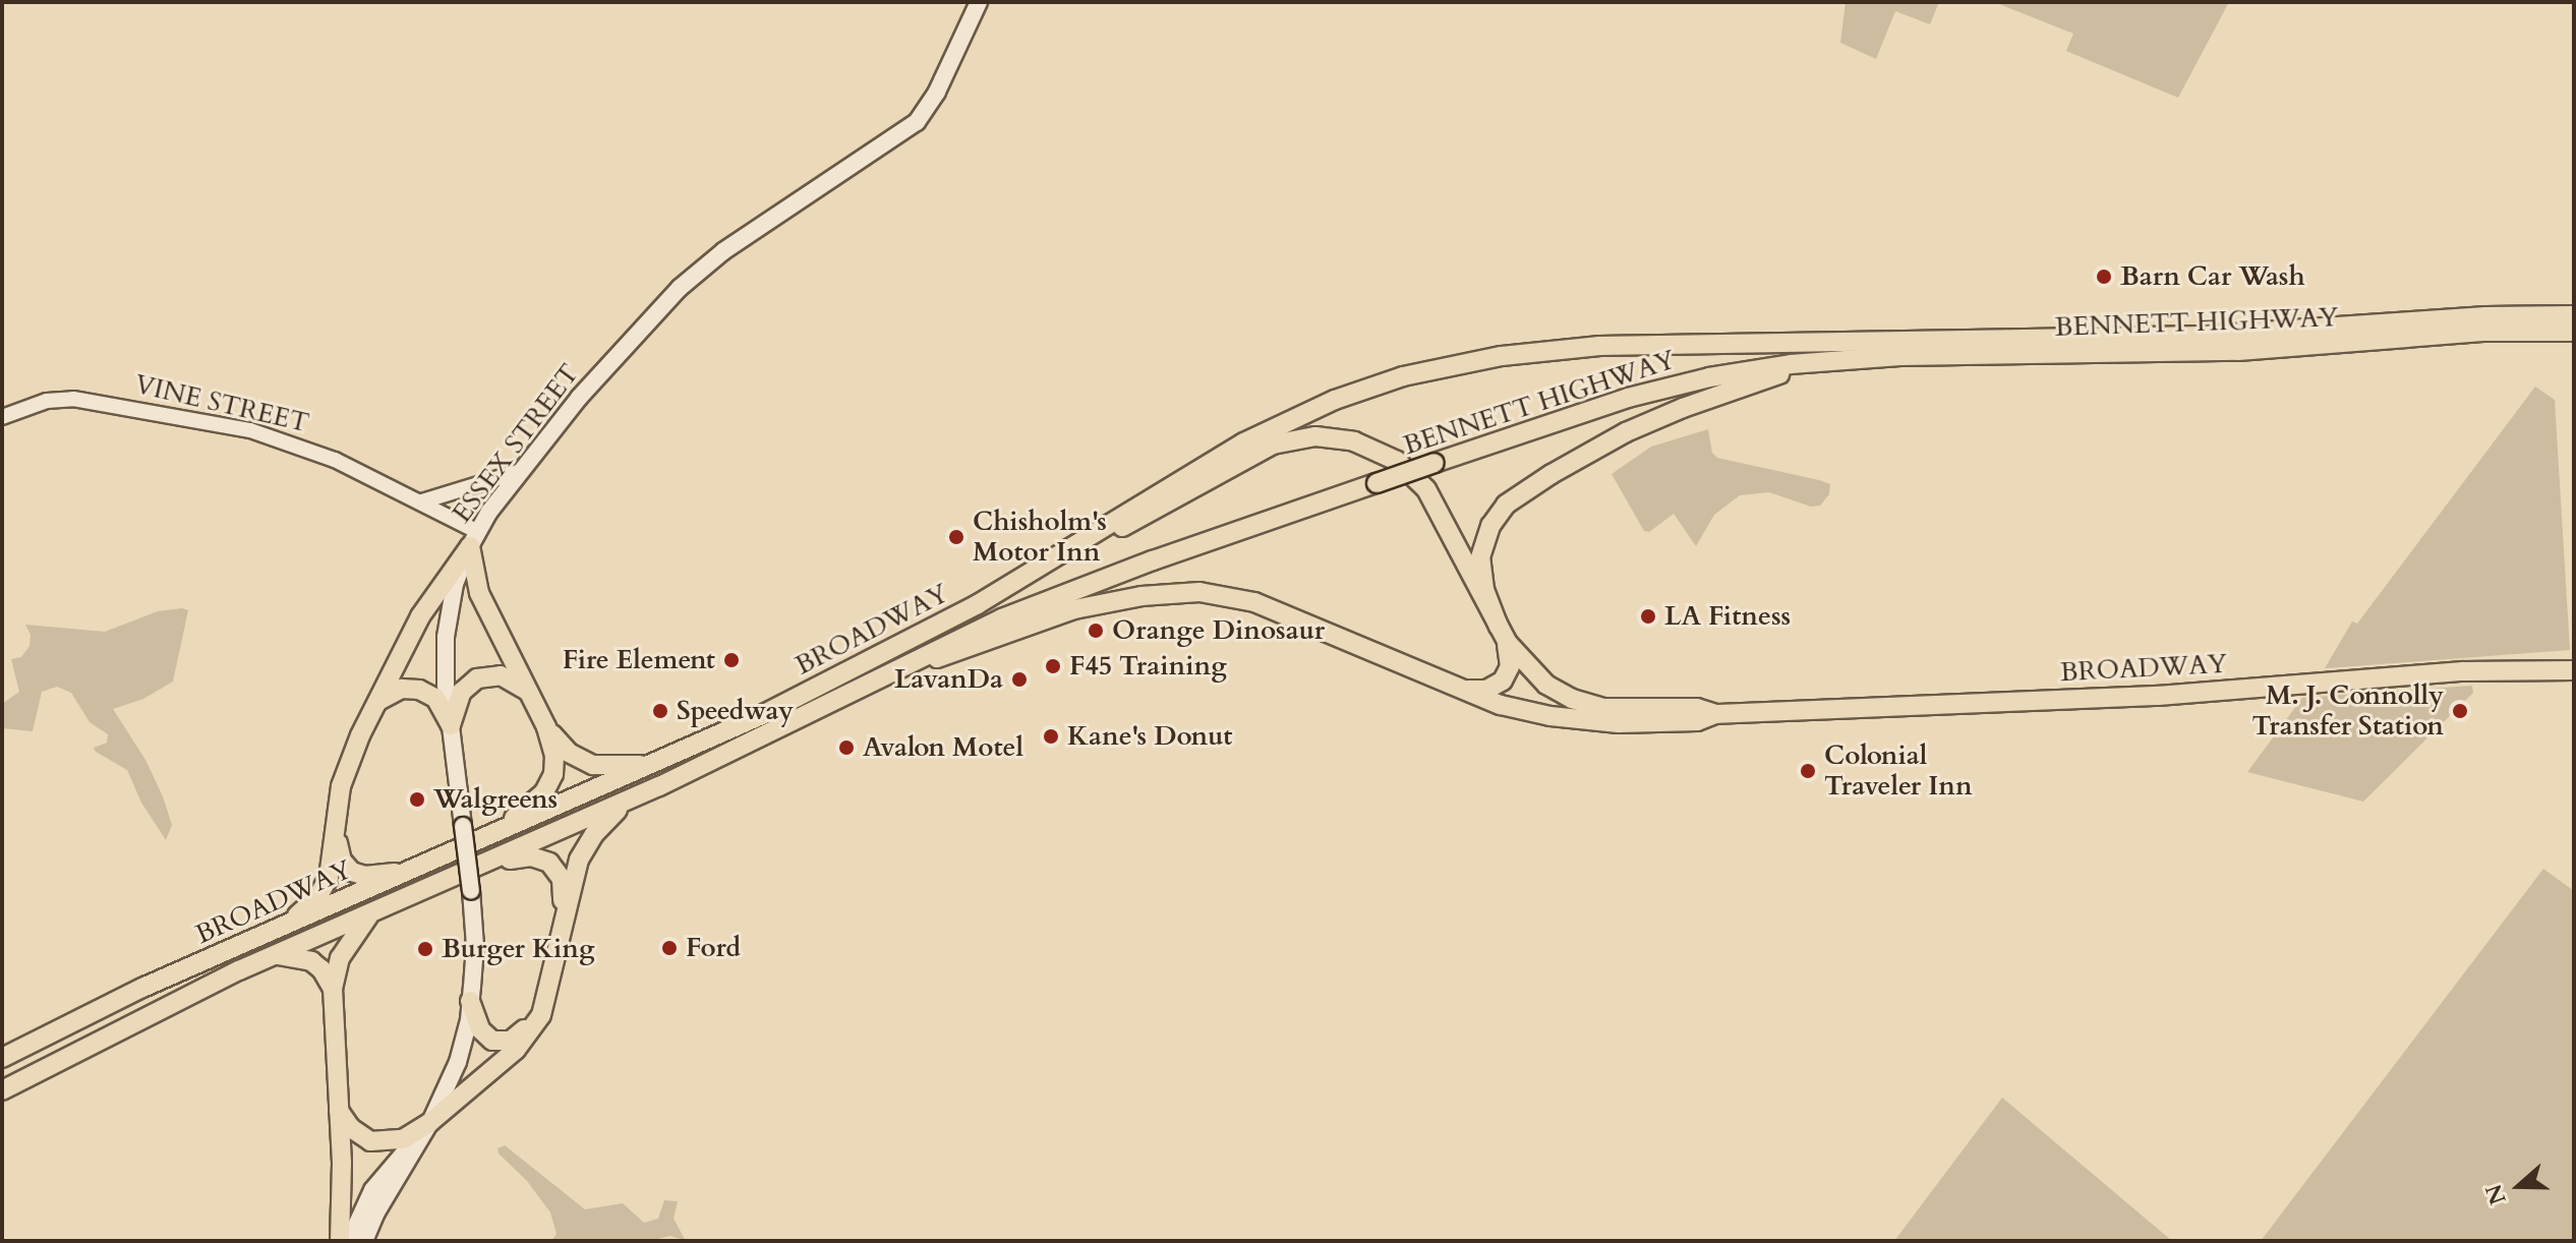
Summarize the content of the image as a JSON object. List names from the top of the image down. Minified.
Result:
{"streets":{"main road":["BENNETT HIGHWAY","ESSEX STREET","BROADWAY"],"street":["VINE STREET"]},"crossings":[["BENNETT HIGHWAY","BROADWAY"],["VINE STREET","ESSEX STREET"]],"places":["Barn Car Wash","Chisholm's Motor Inn","LA Fitness","Orange Dinosaur","Fire Element","F45 Training","LavanDa","Speedway","M. J. Connolly Transfer Station","Kane's Donut","Avalon Motel","Colonial Traveler Inn","Walgreens","Ford","Burger King"],"north":"left"}
